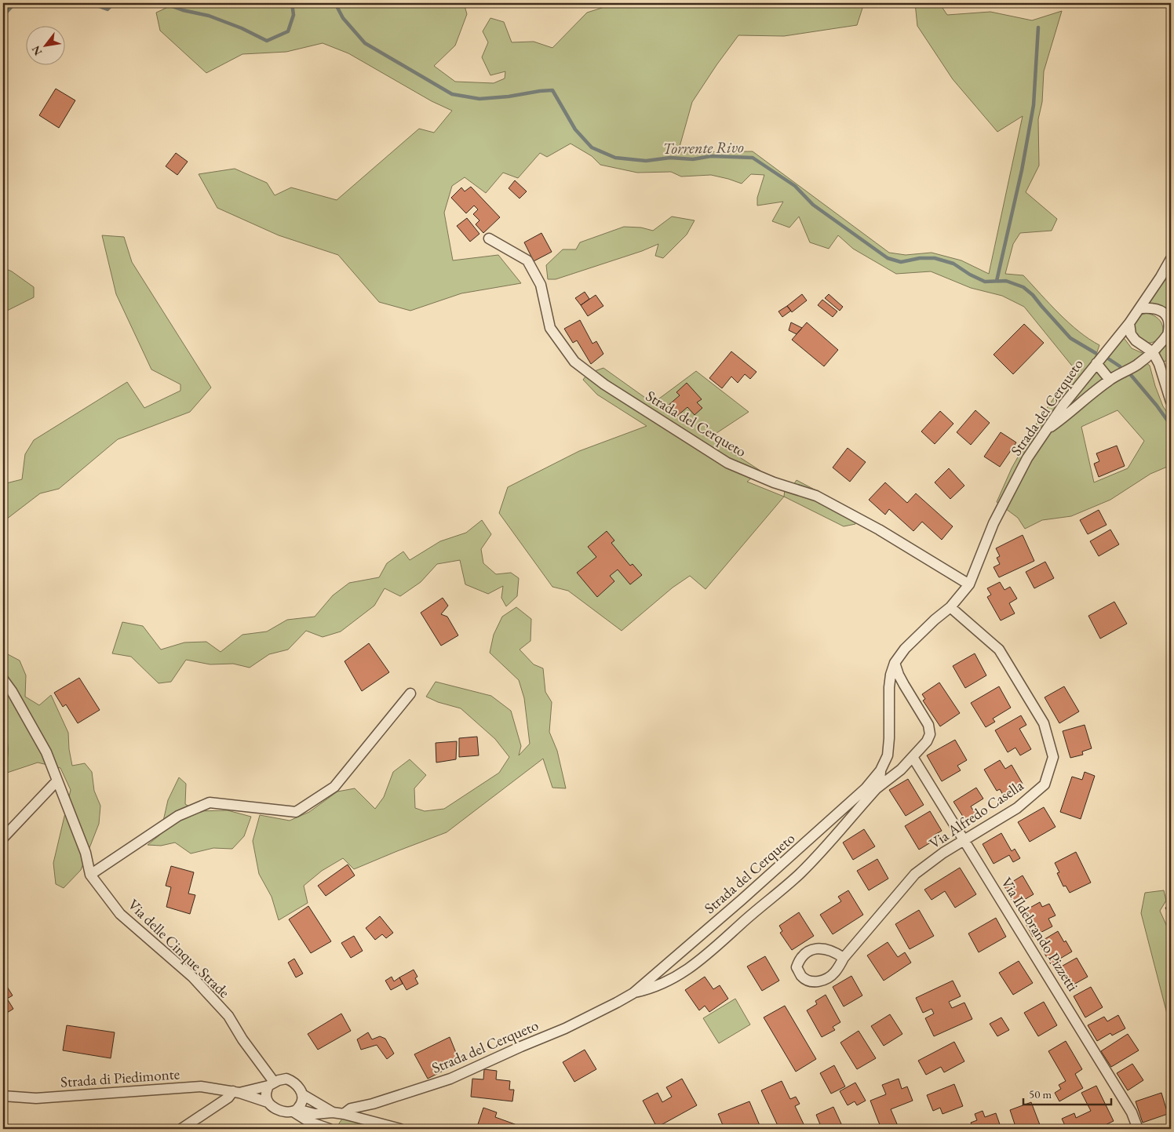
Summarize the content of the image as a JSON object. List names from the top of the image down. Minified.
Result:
{"streets":{"street":["Strada del Cerqueto","Via Alfredo Casella","Via Ildebrando Pizzetti","Via delle Cinque Strade","Strada di Piedimonte"]},"crossings":[["Strada del Cerqueto","Via Alfredo Casella"],["Strada del Cerqueto","Via Ildebrando Pizzetti"],["Via Alfredo Casella","Via Ildebrando Pizzetti"],["Via delle Cinque Strade","Strada di Piedimonte"]],"water":["Torrente Rivo"],"scale_bar":"50 m","north":"bottom left"}
